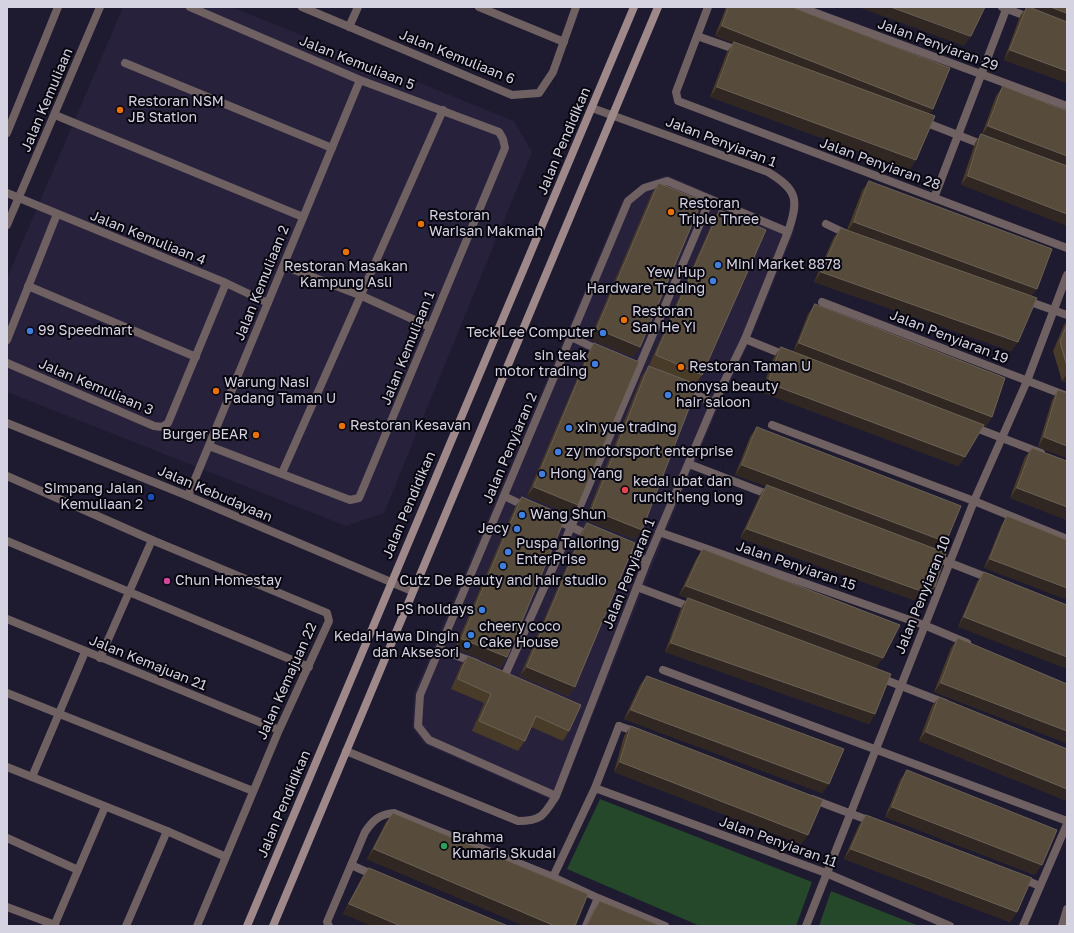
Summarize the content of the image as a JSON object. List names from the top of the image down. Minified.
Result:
{"streets":{"main road":["Jalan Pendidikan"],"street":["Jalan Penyiaran 29","Jalan Kemuliaan 6","Jalan Kemuliaan 5","Jalan Kemuliaan","Jalan Penyiaran 1","Jalan Penyiaran 28","Jalan Kemuliaan 4","Jalan Kemuliaan 2","Jalan Penyiaran 19","Jalan Kemuliaan 1","Jalan Kemuliaan 3","Jalan Penyiaran 2","Jalan Kebudayaan","Jalan Penyiaran 15","Jalan Penyiaran 10","Jalan Kemajuan 21","Jalan Kemajuan 22","Jalan Penyiaran 11"]},"crossings":[["Jalan Kemuliaan 5","Jalan Kemuliaan 2"],["Jalan Kemuliaan 5","Jalan Kemuliaan 1"],["Jalan Kemuliaan","Jalan Kemuliaan 4"],["Jalan Pendidikan","Jalan Penyiaran 1"],["Jalan Pendidikan","Jalan Kebudayaan"],["Jalan Penyiaran 1","Jalan Penyiaran 2"],["Jalan Penyiaran 1","Jalan Penyiaran 15"],["Jalan Kemuliaan 4","Jalan Kemuliaan 2"],["Jalan Kemuliaan 4","Jalan Kemuliaan 3"],["Jalan Kemuliaan 2","Jalan Kemuliaan 1"],["Jalan Kemuliaan 2","Jalan Kebudayaan"],["Jalan Penyiaran 19","Jalan Penyiaran 10"],["Jalan Penyiaran 15","Jalan Penyiaran 10"],["Jalan Penyiaran 10","Jalan Penyiaran 11"],["Jalan Kemajuan 21","Jalan Kemajuan 22"]],"places":["Restoran NSM JB Station","Restoran Triple Three","Restoran Warisan Makmah","Restoran Masakan Kampung Asli","Mini Market 8878","Yew Hup Hardware Trading","Restoran San He Yi","99 Speedmart","Teck Lee Computer","sin teak motor trading","Restoran Taman U","Warung Nasi Padang Taman U","monysa beauty hair saloon","Restoran Kesavan","xin yue trading","Burger BEAR","zy motorsport enterprise","Hong Yang","kedai ubat dan runcit heng long","Simpang Jalan Kemuliaan 2","Wang Shun","Jecy","Puspa Tailoring EnterPrise","Cutz De Beauty and hair studio","Chun Homestay","PS holidays","cheery coco Cake House","Kedai Hawa Dingin dan Aksesori","Brahma Kumaris Skudai"]}
